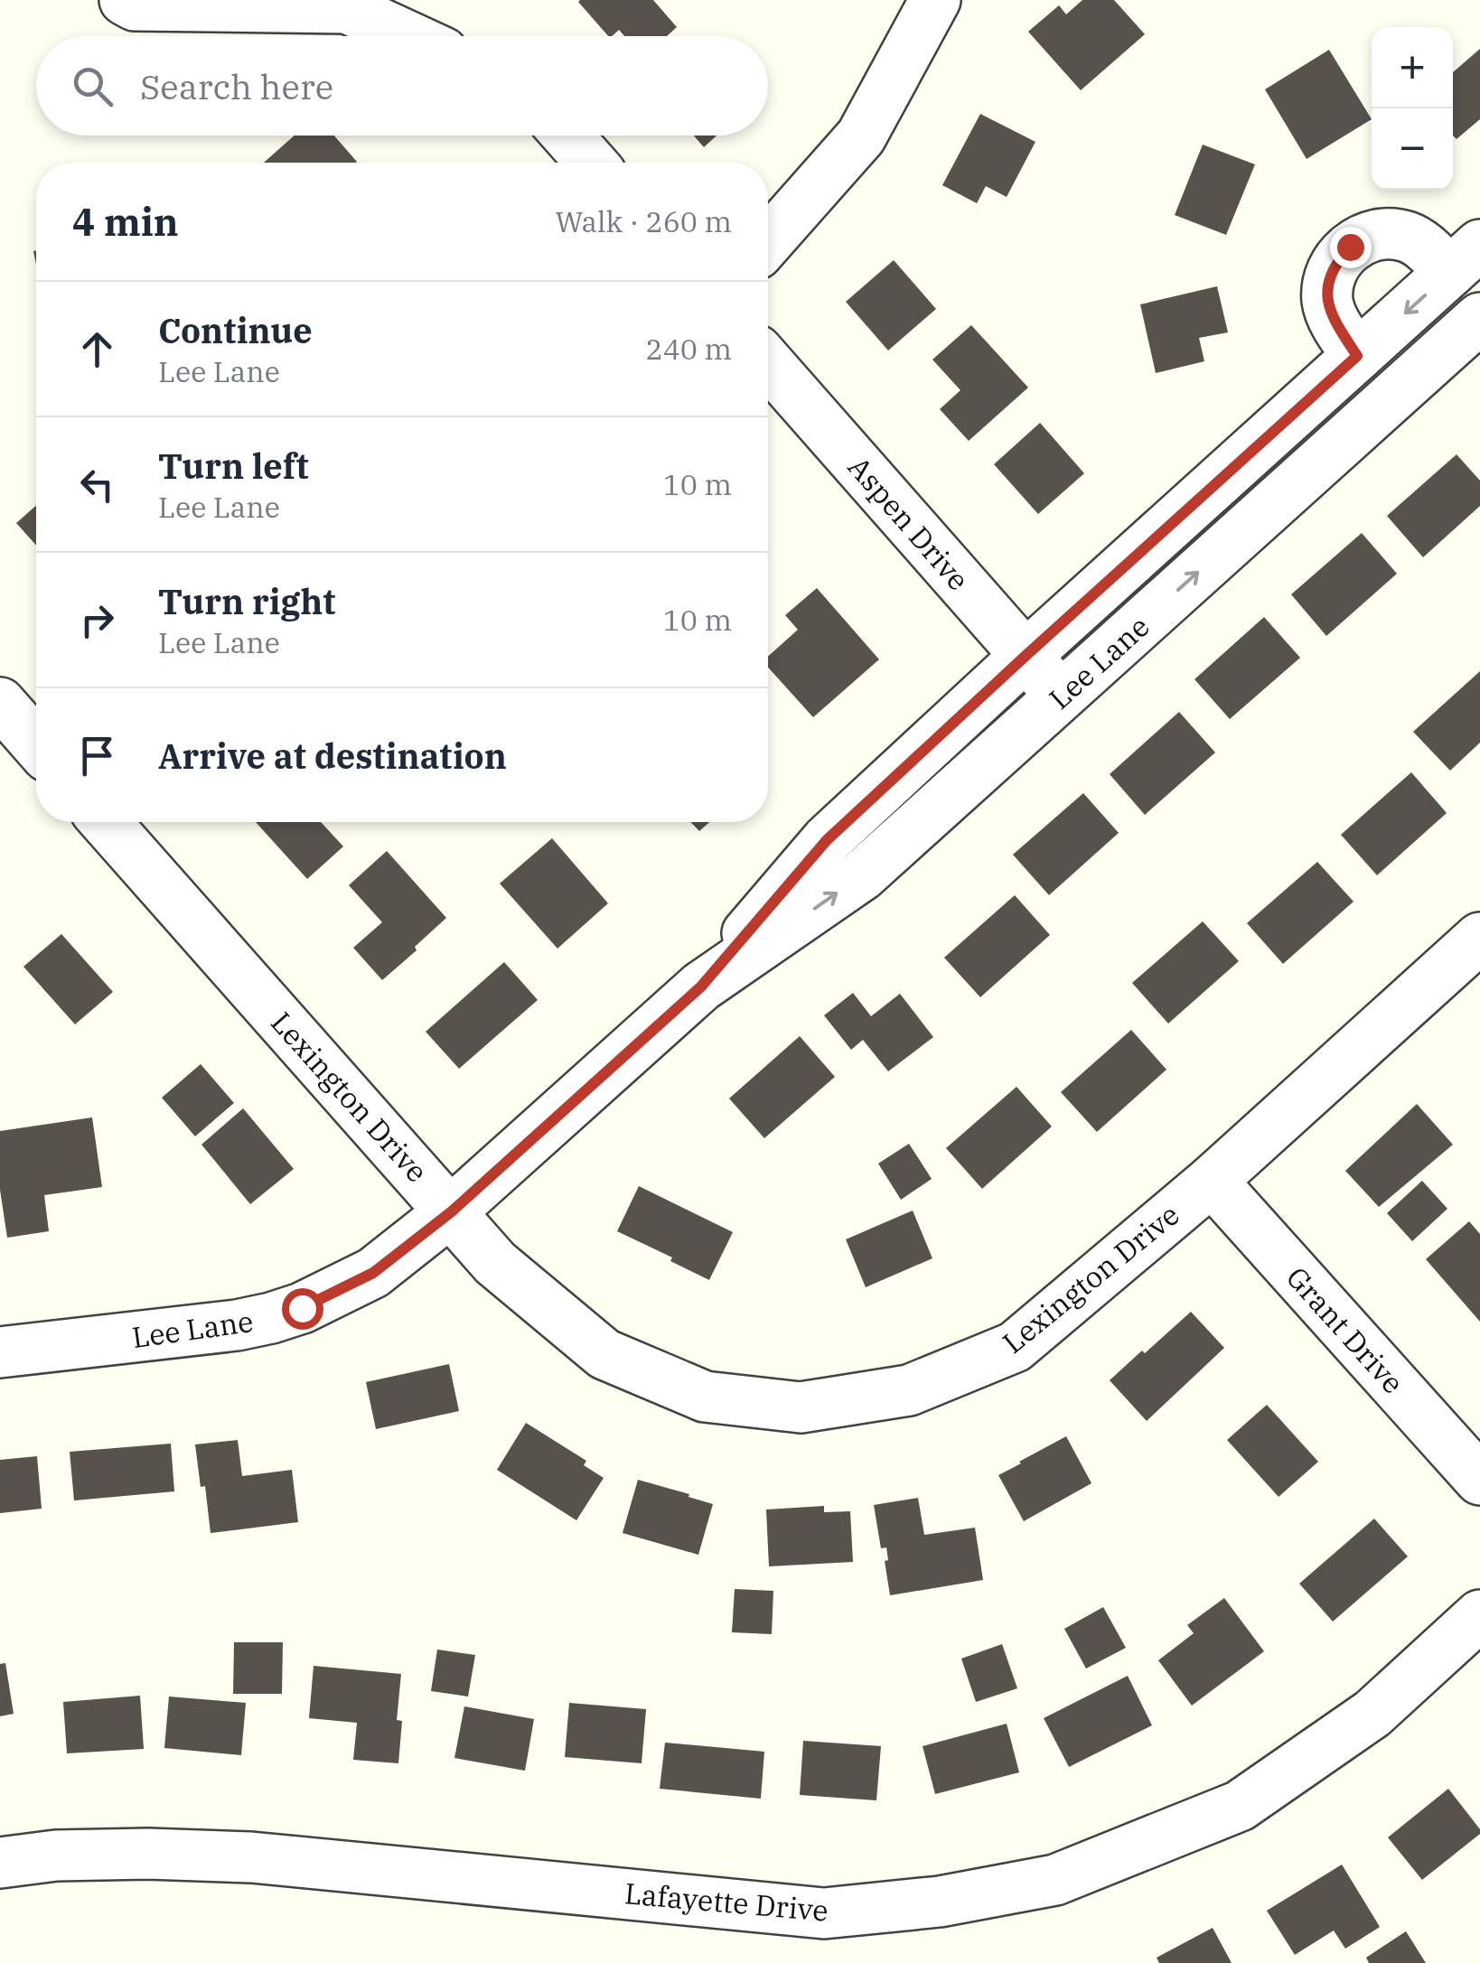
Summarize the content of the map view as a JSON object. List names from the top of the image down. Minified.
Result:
{"streets":{"street":["Aspen Drive","Lee Lane","Lexington Drive","Grant Drive","Lafayette Drive"]},"crossings":[["Aspen Drive","Lee Lane"],["Lee Lane","Lexington Drive"],["Lexington Drive","Grant Drive"]],"page":{"map_buttons":["+","−"],"search":"Search here","heading":["4 min","Walk · 260 m"],"list":[["Continue","Lee Lane","240 m"],["Turn left","Lee Lane","10 m"],["Turn right","Lee Lane","10 m"],"Arrive at destination"]}}
